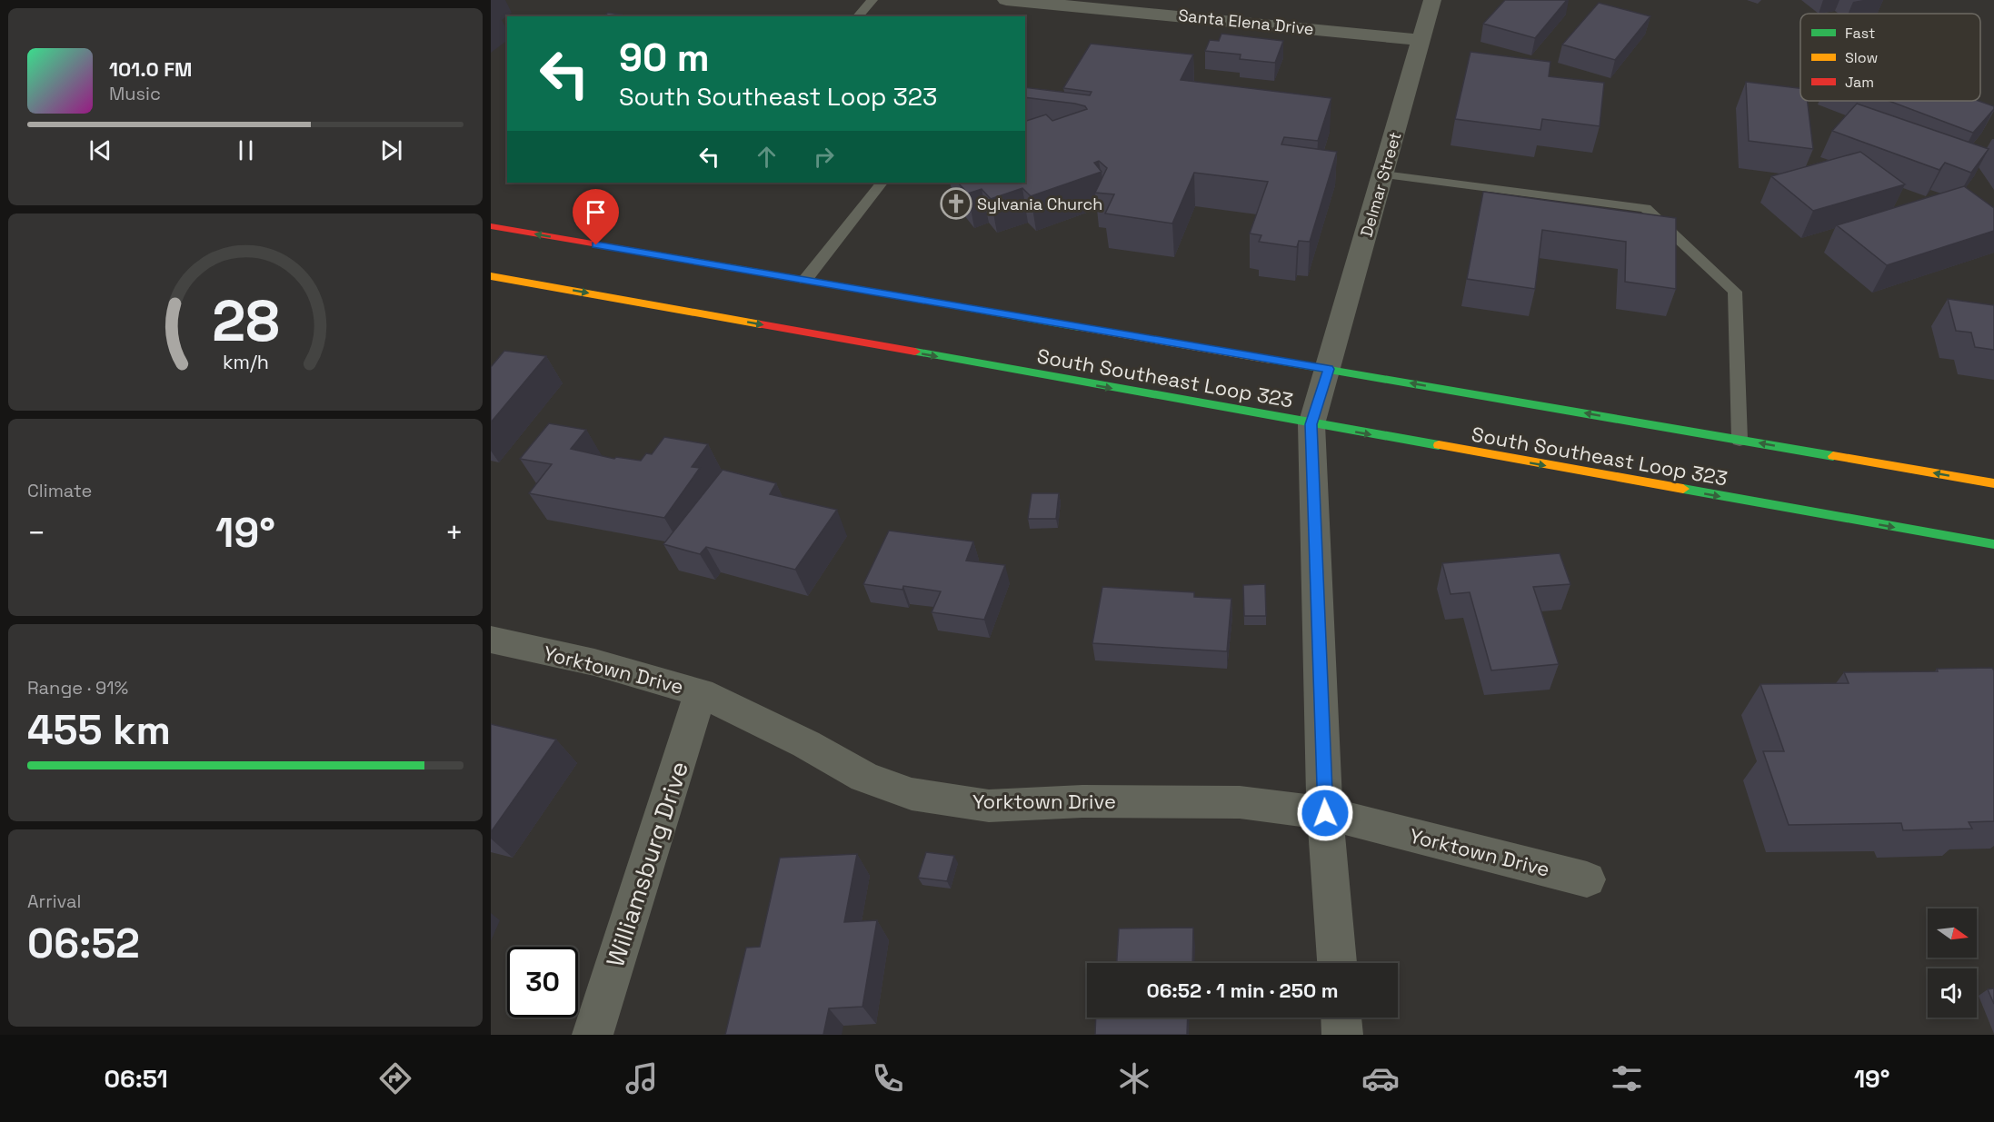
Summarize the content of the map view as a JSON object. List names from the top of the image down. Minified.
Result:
{"streets":{"highway":["South Southeast Loop 323"],"street":["Santa Elena Drive","Delmar Street","Yorktown Drive","Williamsburg Drive"]},"crossings":[["Santa Elena Drive","Delmar Street"],["Delmar Street","South Southeast Loop 323"],["Delmar Street","Yorktown Drive"],["Yorktown Drive","Williamsburg Drive"]],"places":{"church":["Sylvania Church"]},"legend":["Fast","Slow","Jam"],"north":"right","page":{"turn":["90 m","South Southeast Loop 323"],"song":["101.0 FM","Music"],"tile":["Climate",["Range · 91%","455 km"],["Arrival","06:52"]],"heat":["−","19°","+"],"limit":"30","trip":"06:52 · 1 min · 250 m","tabs":["06:51","19°"],"gauge":["28","km/h"]}}
